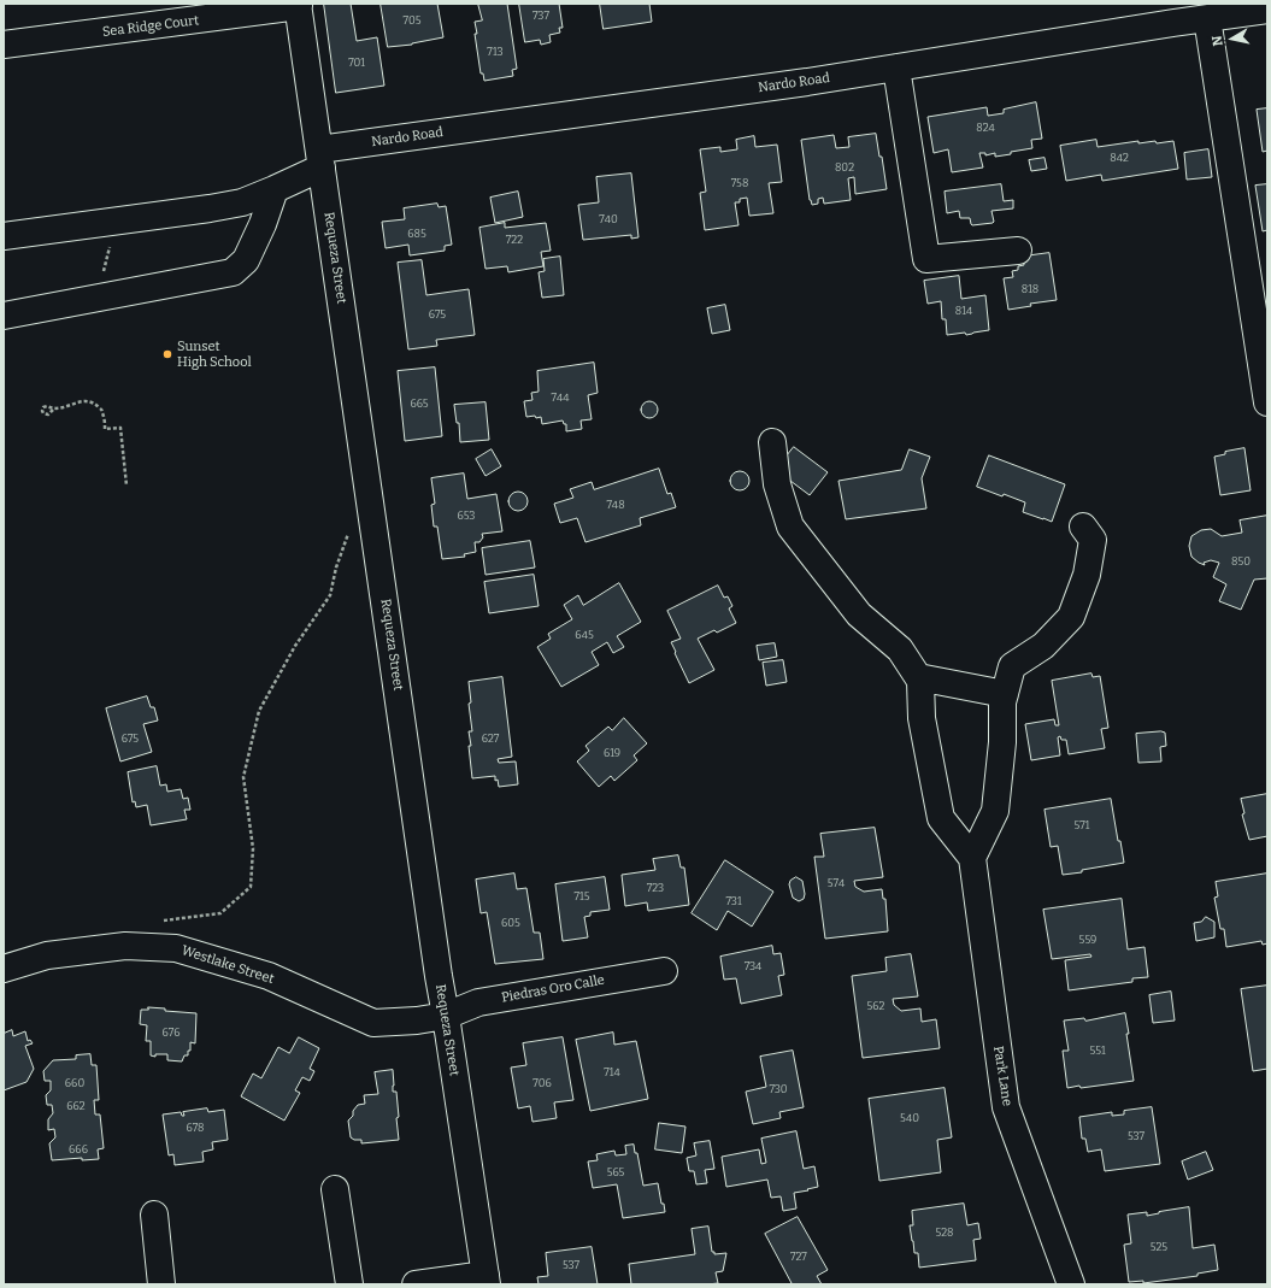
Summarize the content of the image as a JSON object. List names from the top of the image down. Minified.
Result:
{"streets":{"street":["Sea Ridge Court","Nardo Road","Requeza Street","Westlake Street","Piedras Oro Calle","Park Lane"]},"crossings":[["Sea Ridge Court","Requeza Street"],["Nardo Road","Requeza Street"],["Requeza Street","Westlake Street"],["Requeza Street","Piedras Oro Calle"],["Westlake Street","Piedras Oro Calle"]],"places":["Sunset High School"],"house_numbers":["737","705","713","701","824","842","802","758","740","685","722","818","814","675","744","665","748","653","850","645","675","627","619","571","574","723","715","731","605","559","734","562","676","551","714","660","706","730","662","540","678","537","666","565","528","525","727","537"],"north":"left"}
